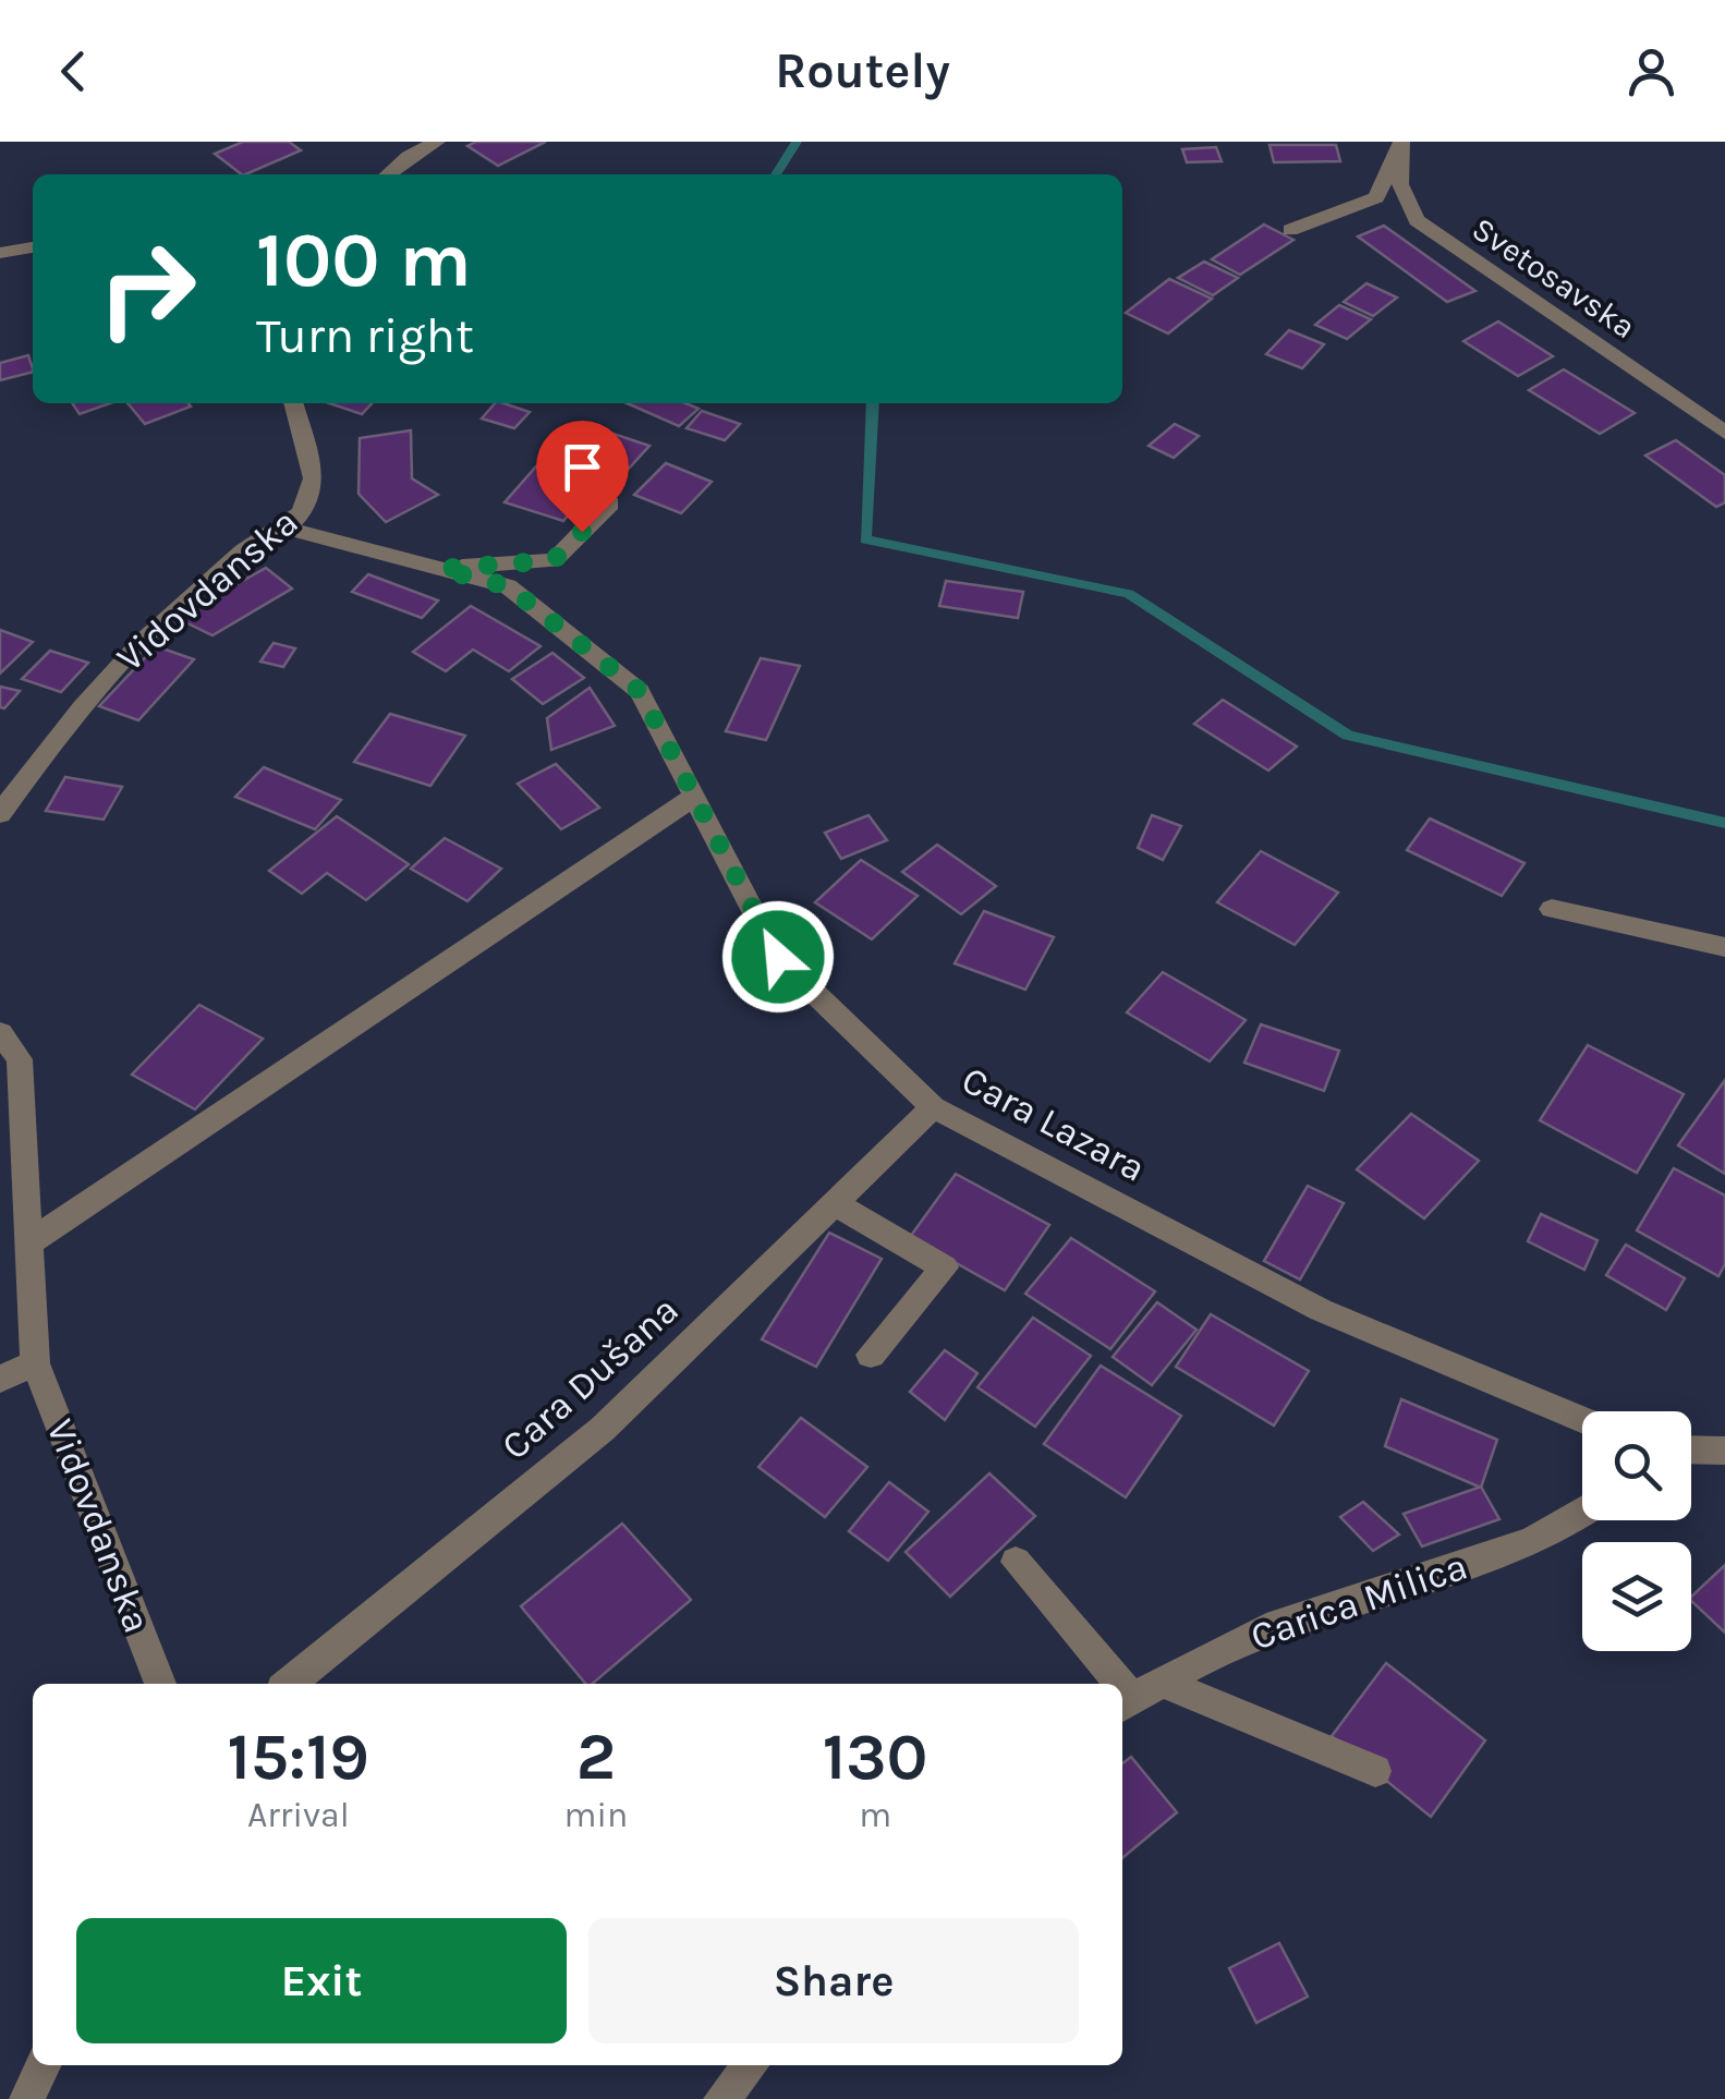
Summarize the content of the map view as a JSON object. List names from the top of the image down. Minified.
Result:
{"streets":{"street":["Svetosavska","Vidovdanska","Cara Lazara","Cara Dušana","Carica Milica"]},"crossings":[["Vidovdanska","Cara Lazara"],["Cara Lazara","Cara Dušana"]],"page":{"header":"Routely","turn":["100 m","Turn right"],"eta":["15:19","Arrival","2","min","130","m"],"buttons":["Exit","Share"]}}
